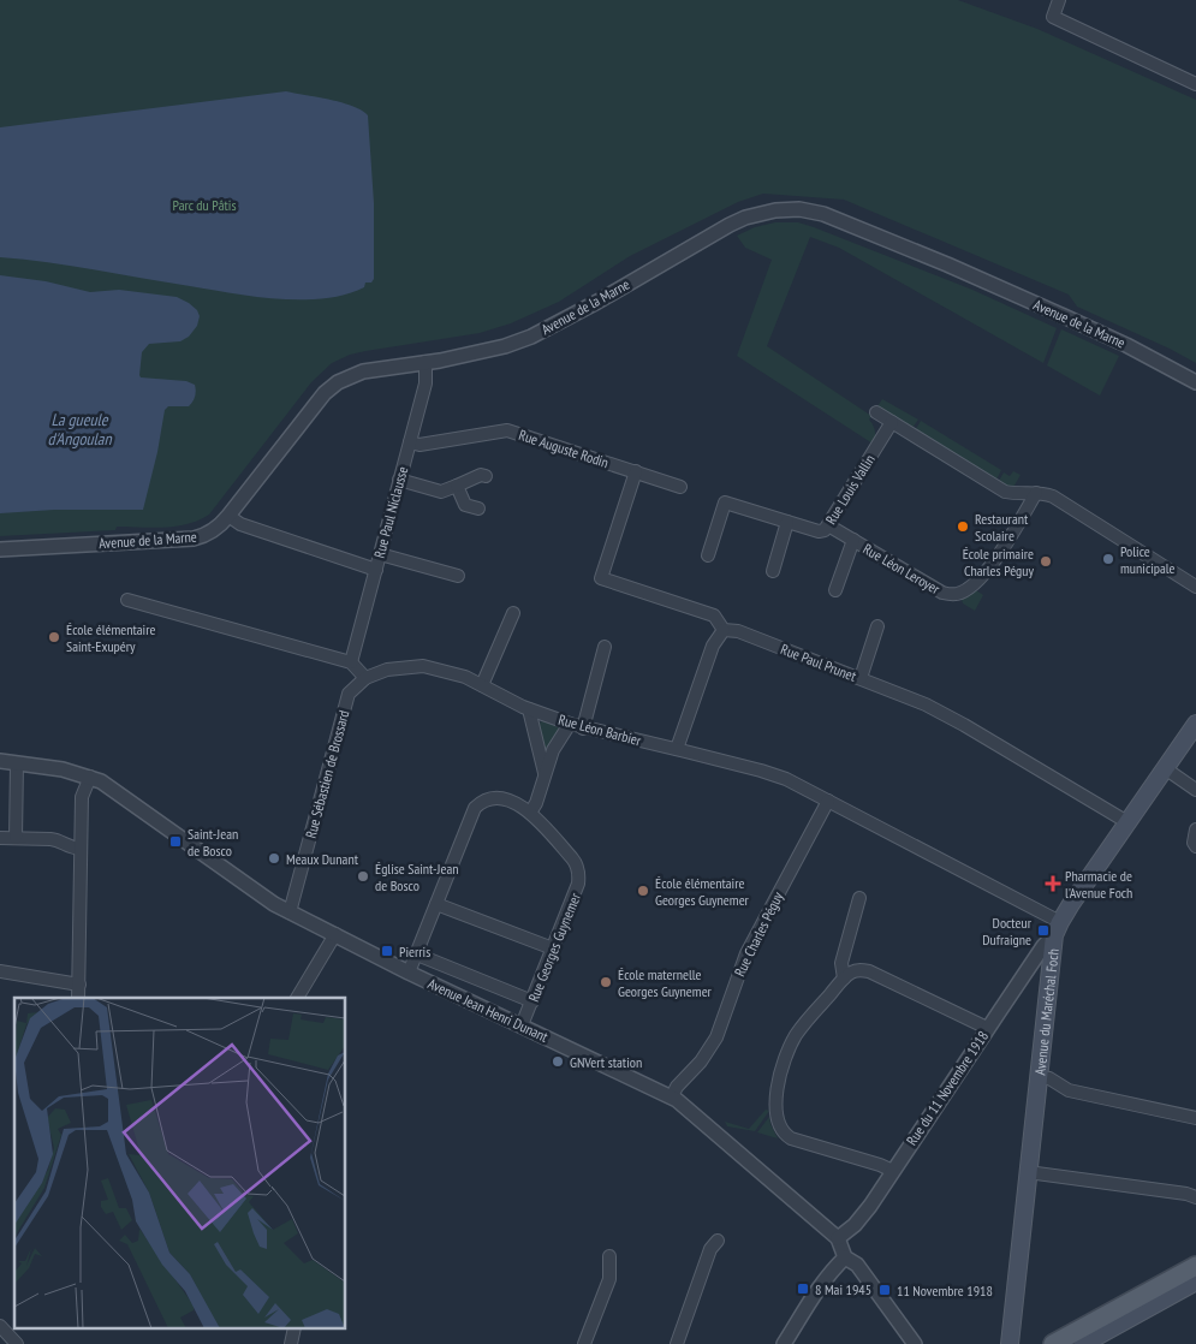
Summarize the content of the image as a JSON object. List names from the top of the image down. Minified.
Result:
{"streets":{"main road":["Avenue du Maréchal Foch"],"street":["Avenue de la Marne","Rue Auguste Rodin","Rue Louis Vallin","Rue Paul Niclausse","Rue Léon Leroyer","Rue Paul Prunet","Rue Léon Barbier","Rue Sébastien de Brossard","Rue Charles Péguy","Rue Georges Guynemer","Avenue Jean Henri Dunant","Rue du 11 Novembre 1918"]},"crossings":[["Avenue de la Marne","Rue Paul Niclausse"],["Rue Auguste Rodin","Rue Paul Niclausse"],["Rue Auguste Rodin","Rue Paul Prunet"],["Rue Louis Vallin","Rue Léon Leroyer"],["Rue Paul Prunet","Avenue du Maréchal Foch"],["Rue Léon Barbier","Rue Sébastien de Brossard"],["Rue Léon Barbier","Rue Charles Péguy"],["Rue Léon Barbier","Avenue du Maréchal Foch"],["Rue Léon Barbier","Rue du 11 Novembre 1918"],["Rue Sébastien de Brossard","Avenue Jean Henri Dunant"],["Rue Charles Péguy","Avenue Jean Henri Dunant"],["Rue Georges Guynemer","Avenue Jean Henri Dunant"],["Avenue Jean Henri Dunant","Rue du 11 Novembre 1918"],["Avenue du Maréchal Foch","Rue du 11 Novembre 1918"]],"water":["La gueule d'Angoulan"],"parks":["Parc du Pâtis"],"places":{"other":["Restaurant Scolaire","Police municipale","École primaire Charles Péguy","École élémentaire Saint-Exupéry","Meaux Dunant","Église Saint-Jean de Bosco","École élémentaire Georges Guynemer","École maternelle Georges Guynemer","GNVert station"],"transit":["Saint-Jean de Bosco","Docteur Dufraigne","Pierris","8 Mai 1945","11 Novembre 1918"],"health":["Pharmacie de l'Avenue Foch"]}}
